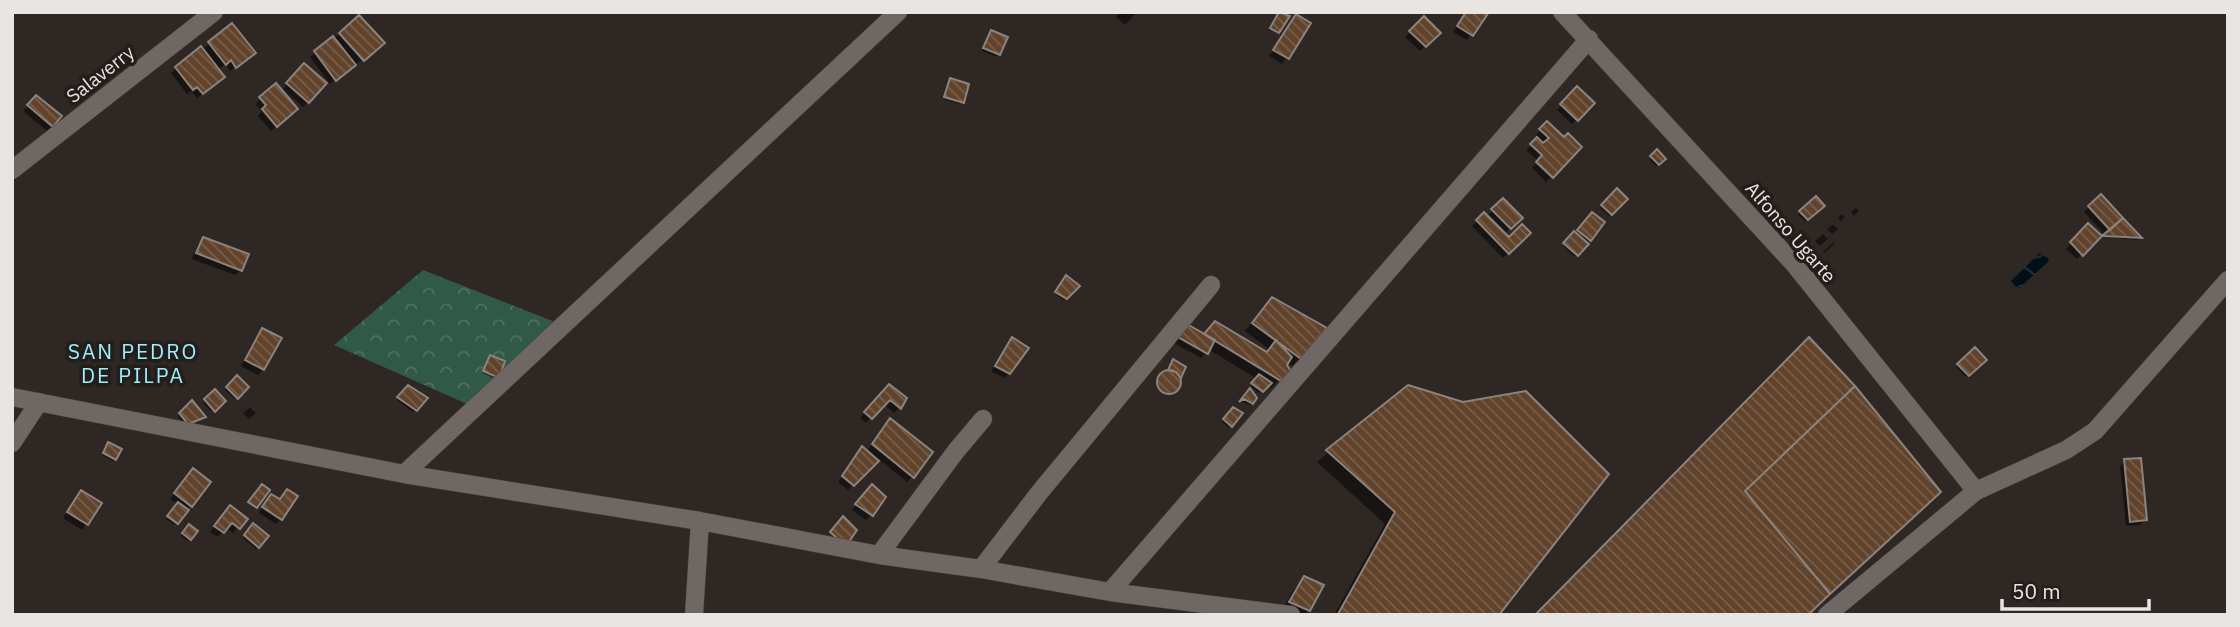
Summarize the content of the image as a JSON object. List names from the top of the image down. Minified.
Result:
{"streets":{"street":["Salaverry","Alfonso Ugarte"]},"districts":["SAN PEDRO DE PILPA"],"scale_bar":"50 m"}
